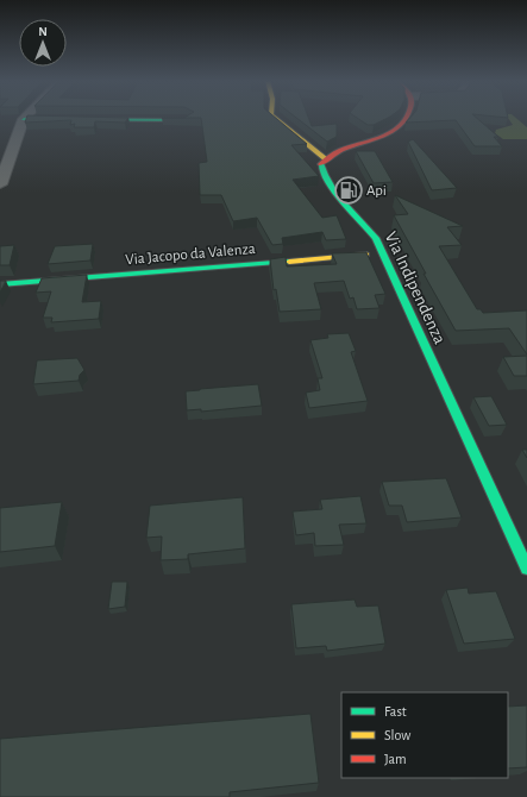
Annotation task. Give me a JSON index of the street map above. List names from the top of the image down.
{
  "streets": {
    "main road": ["Via Jacopo da Valenza", "Via Indipendenza"]
  },
  "crossings": [
    ["Via Jacopo da Valenza", "Via Indipendenza"]
  ],
  "places": {
    "fuel station": ["Api"]
  },
  "legend": ["Fast", "Slow", "Jam"],
  "north": "top"
}
